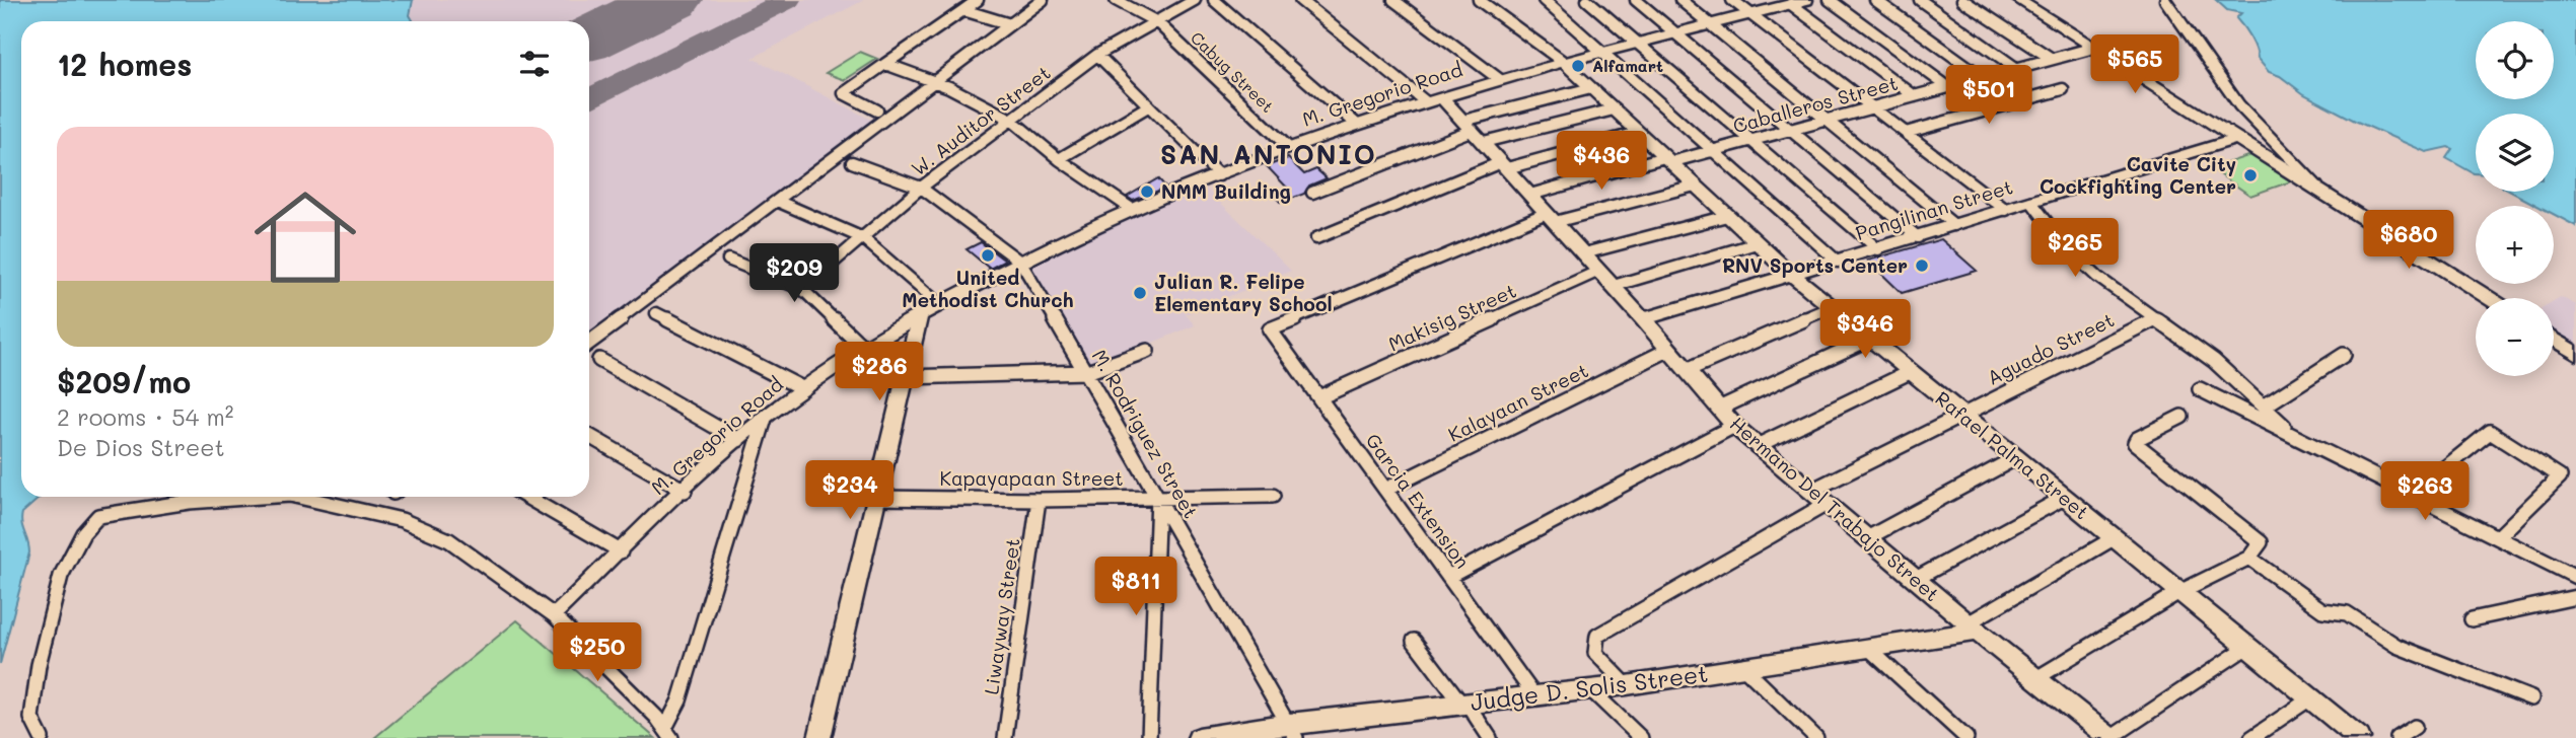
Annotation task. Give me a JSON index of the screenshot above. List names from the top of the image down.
{
  "streets": {
    "street": [
      "Cabug Street",
      "M. Gregorio Road",
      "Caballeros Street",
      "W. Auditor Street",
      "Pangilinan Street",
      "Makisig Street",
      "Aguado Street",
      "Kalayaan Street",
      "M. Rodriguez Street",
      "Rafael Palma Street",
      "Kapayapaan Street",
      "Garcia Extension",
      "Hermano Del Trabajo Street",
      "Liwayway Street",
      "Judge D. Solis Street"
    ]
  },
  "crossings": [
    ["Cabug Street", "M. Gregorio Road"],
    ["Cabug Street", "W. Auditor Street"],
    ["M. Gregorio Road", "M. Rodriguez Street"],
    ["M. Gregorio Road", "Rafael Palma Street"],
    ["M. Gregorio Road", "Hermano Del Trabajo Street"],
    ["Caballeros Street", "Rafael Palma Street"],
    ["Caballeros Street", "Hermano Del Trabajo Street"],
    ["Pangilinan Street", "Rafael Palma Street"],
    ["Pangilinan Street", "Hermano Del Trabajo Street"],
    ["Makisig Street", "Garcia Extension"],
    ["Makisig Street", "Hermano Del Trabajo Street"],
    ["Aguado Street", "Rafael Palma Street"],
    ["Aguado Street", "Hermano Del Trabajo Street"],
    ["Kalayaan Street", "Garcia Extension"],
    ["Kalayaan Street", "Hermano Del Trabajo Street"],
    ["M. Rodriguez Street", "Kapayapaan Street"],
    ["M. Rodriguez Street", "Judge D. Solis Street"],
    ["Kapayapaan Street", "Liwayway Street"],
    ["Garcia Extension", "Hermano Del Trabajo Street"],
    ["Garcia Extension", "Judge D. Solis Street"],
    ["Hermano Del Trabajo Street", "Judge D. Solis Street"]
  ],
  "districts": ["SAN ANTONIO"],
  "places": [
    "Alfamart",
    "Cavite City Cockfighting Center",
    "NMM Building",
    "United Methodist Church",
    "RNV Sports Center",
    "Julian R. Felipe Elementary School"
  ],
  "page": {
    "map_buttons": ["+", "−"],
    "heading": "12 homes",
    "price": [
      "$565",
      "$501",
      "$436",
      "$680",
      "$265",
      "$209",
      "$346",
      "$286",
      "$234",
      "$263",
      "$811",
      "$250"
    ],
    "list": [
      {
        "name": "$209/mo",
        "note": "2 rooms · 54 m² · De Dios Street"
      }
    ]
  }
}
